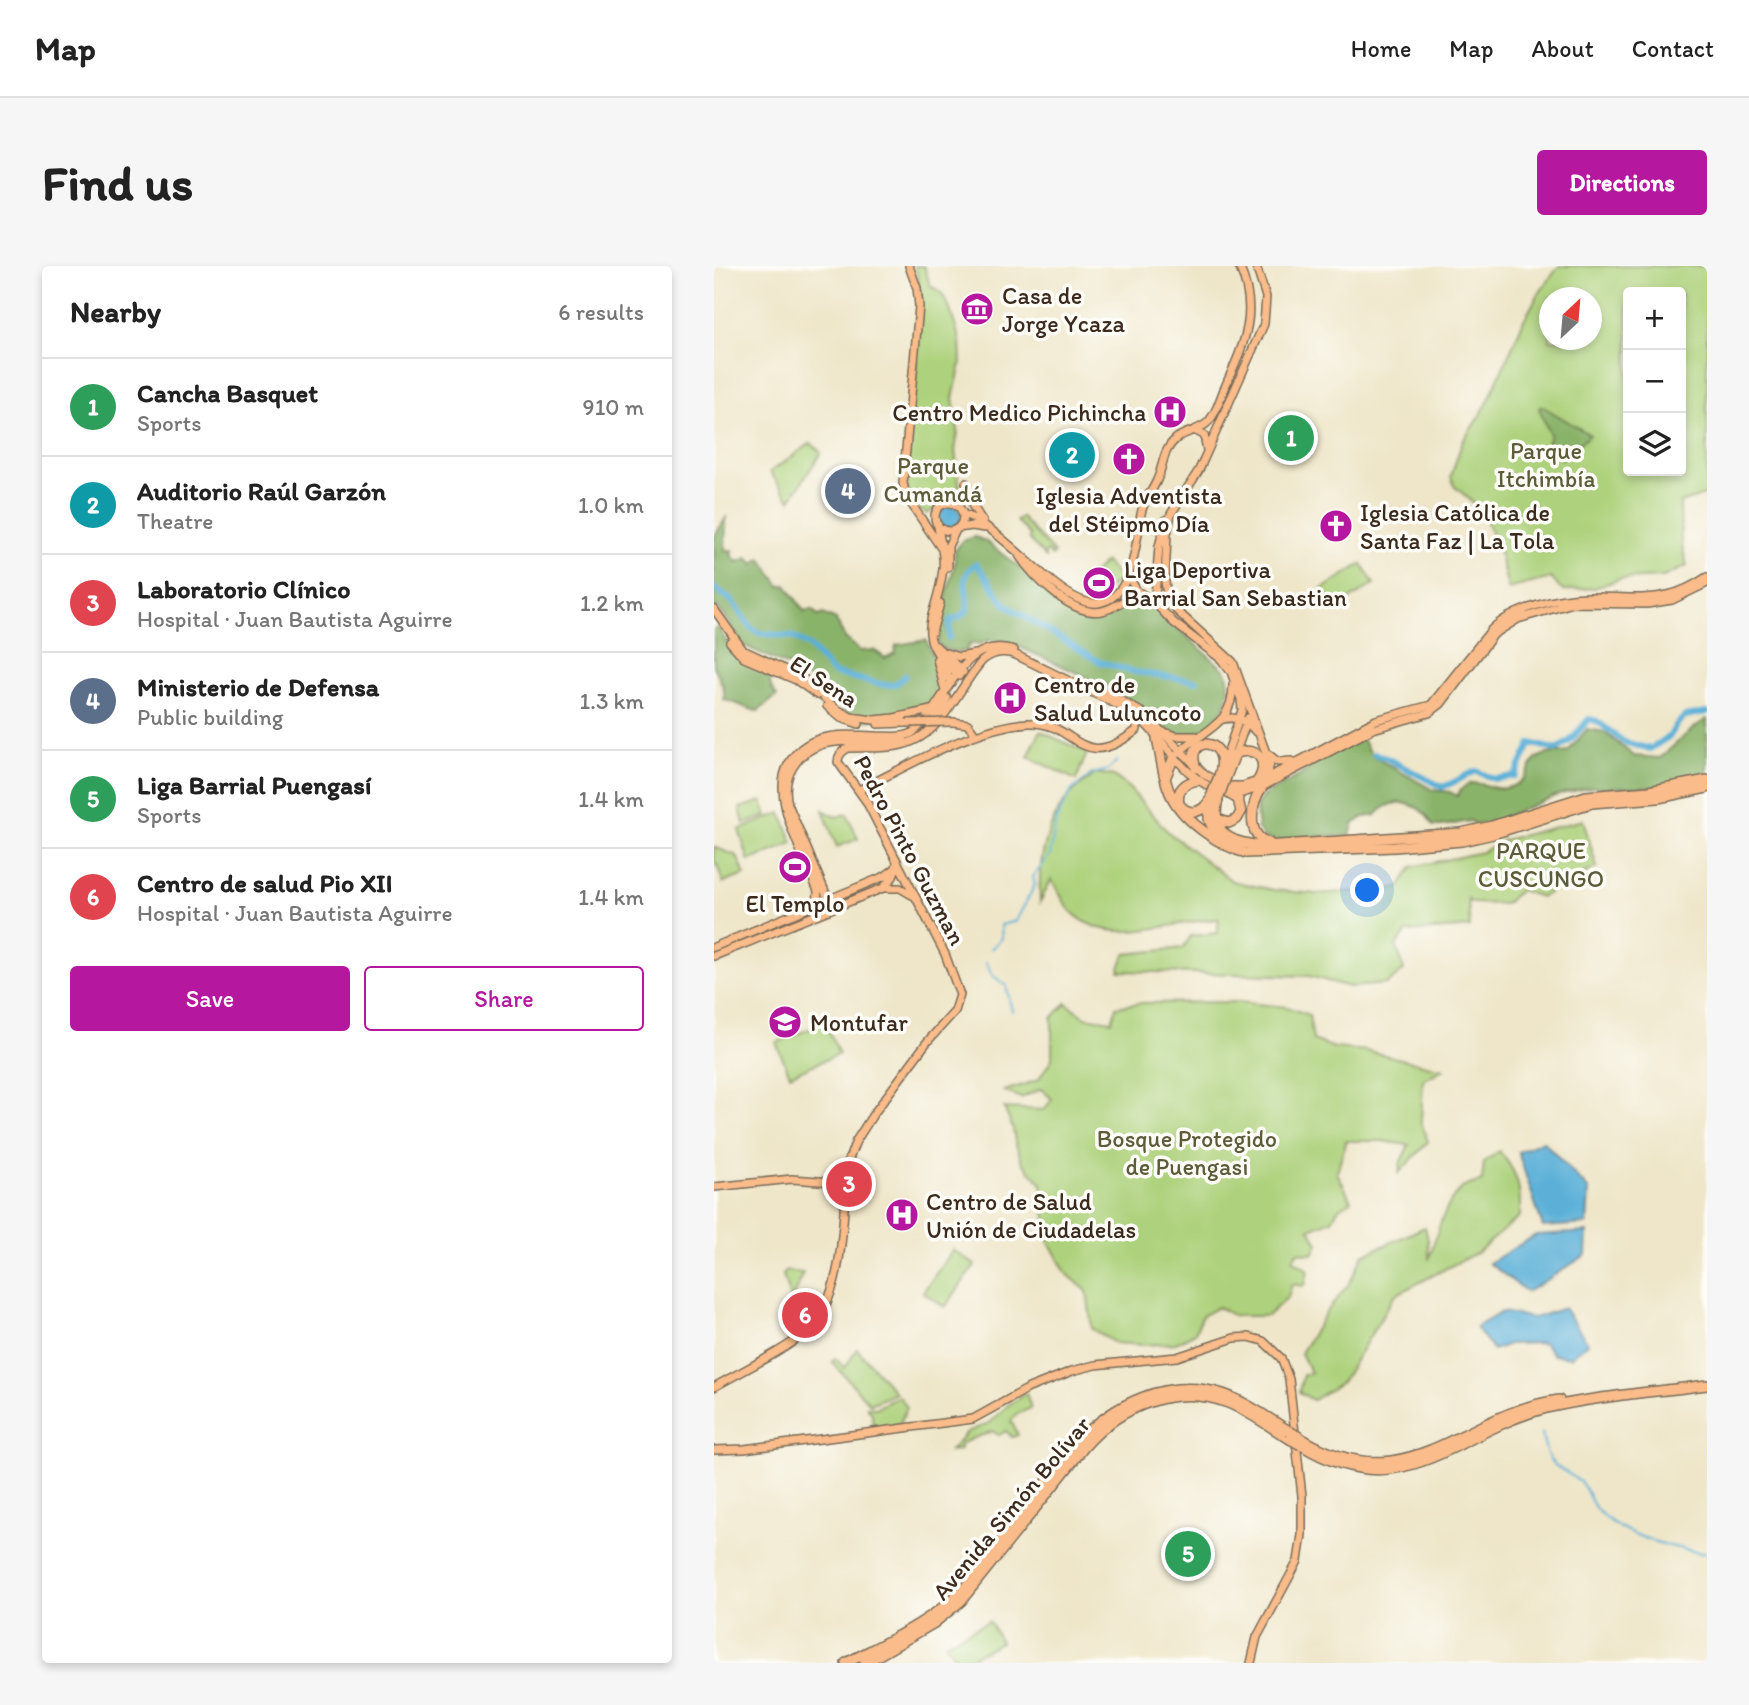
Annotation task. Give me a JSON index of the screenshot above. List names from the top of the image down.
{
  "streets": {
    "highway": ["Avenida Simón Bolívar"],
    "main road": ["El Sena", "Pedro Pinto Guzman"]
  },
  "parks": [
    "Parque Itchimbía",
    "Parque Cumandá",
    "PARQUE CUSCUNGO",
    "Bosque Protegido de Puengasi"
  ],
  "places": {
    "museum": ["Casa de Jorge Ycaza"],
    "hospital": ["Centro Medico Pichincha", "Centro de Salud Luluncoto", "Centro de Salud Unión de Ciudadelas"],
    "church": ["Iglesia Adventista del Stéipmo Día", "Iglesia Católica de Santa Faz | La Tola"],
    "sports": ["Liga Deportiva Barrial San Sebastian", "El Templo"],
    "school or university": ["Montufar"]
  },
  "north": "top right",
  "page": {
    "header": "Map",
    "nav": [
      "Home",
      "Map",
      "About",
      "Contact"
    ],
    "buttons": [
      "Directions",
      ["Save", "Share"]
    ],
    "title": "Find us",
    "heading": ["Nearby", "6 results"],
    "map_buttons": ["+", "−"],
    "list": [
      {
        "mark": "1",
        "name": "Cancha Basquet",
        "note": "Sports",
        "value": "910 m"
      },
      {
        "mark": "2",
        "name": "Auditorio Raúl Garzón",
        "note": "Theatre",
        "value": "1.0 km"
      },
      {
        "mark": "3",
        "name": "Laboratorio Clínico",
        "note": "Hospital · Juan Bautista Aguirre",
        "value": "1.2 km"
      },
      {
        "mark": "4",
        "name": "Ministerio de Defensa",
        "note": "Public building",
        "value": "1.3 km"
      },
      {
        "mark": "5",
        "name": "Liga Barrial Puengasí",
        "note": "Sports",
        "value": "1.4 km"
      },
      {
        "mark": "6",
        "name": "Centro de salud Pio XII",
        "note": "Hospital · Juan Bautista Aguirre",
        "value": "1.4 km"
      }
    ],
    "pins": [
      "1",
      "2",
      "4",
      "3",
      "6",
      "5"
    ]
  }
}
